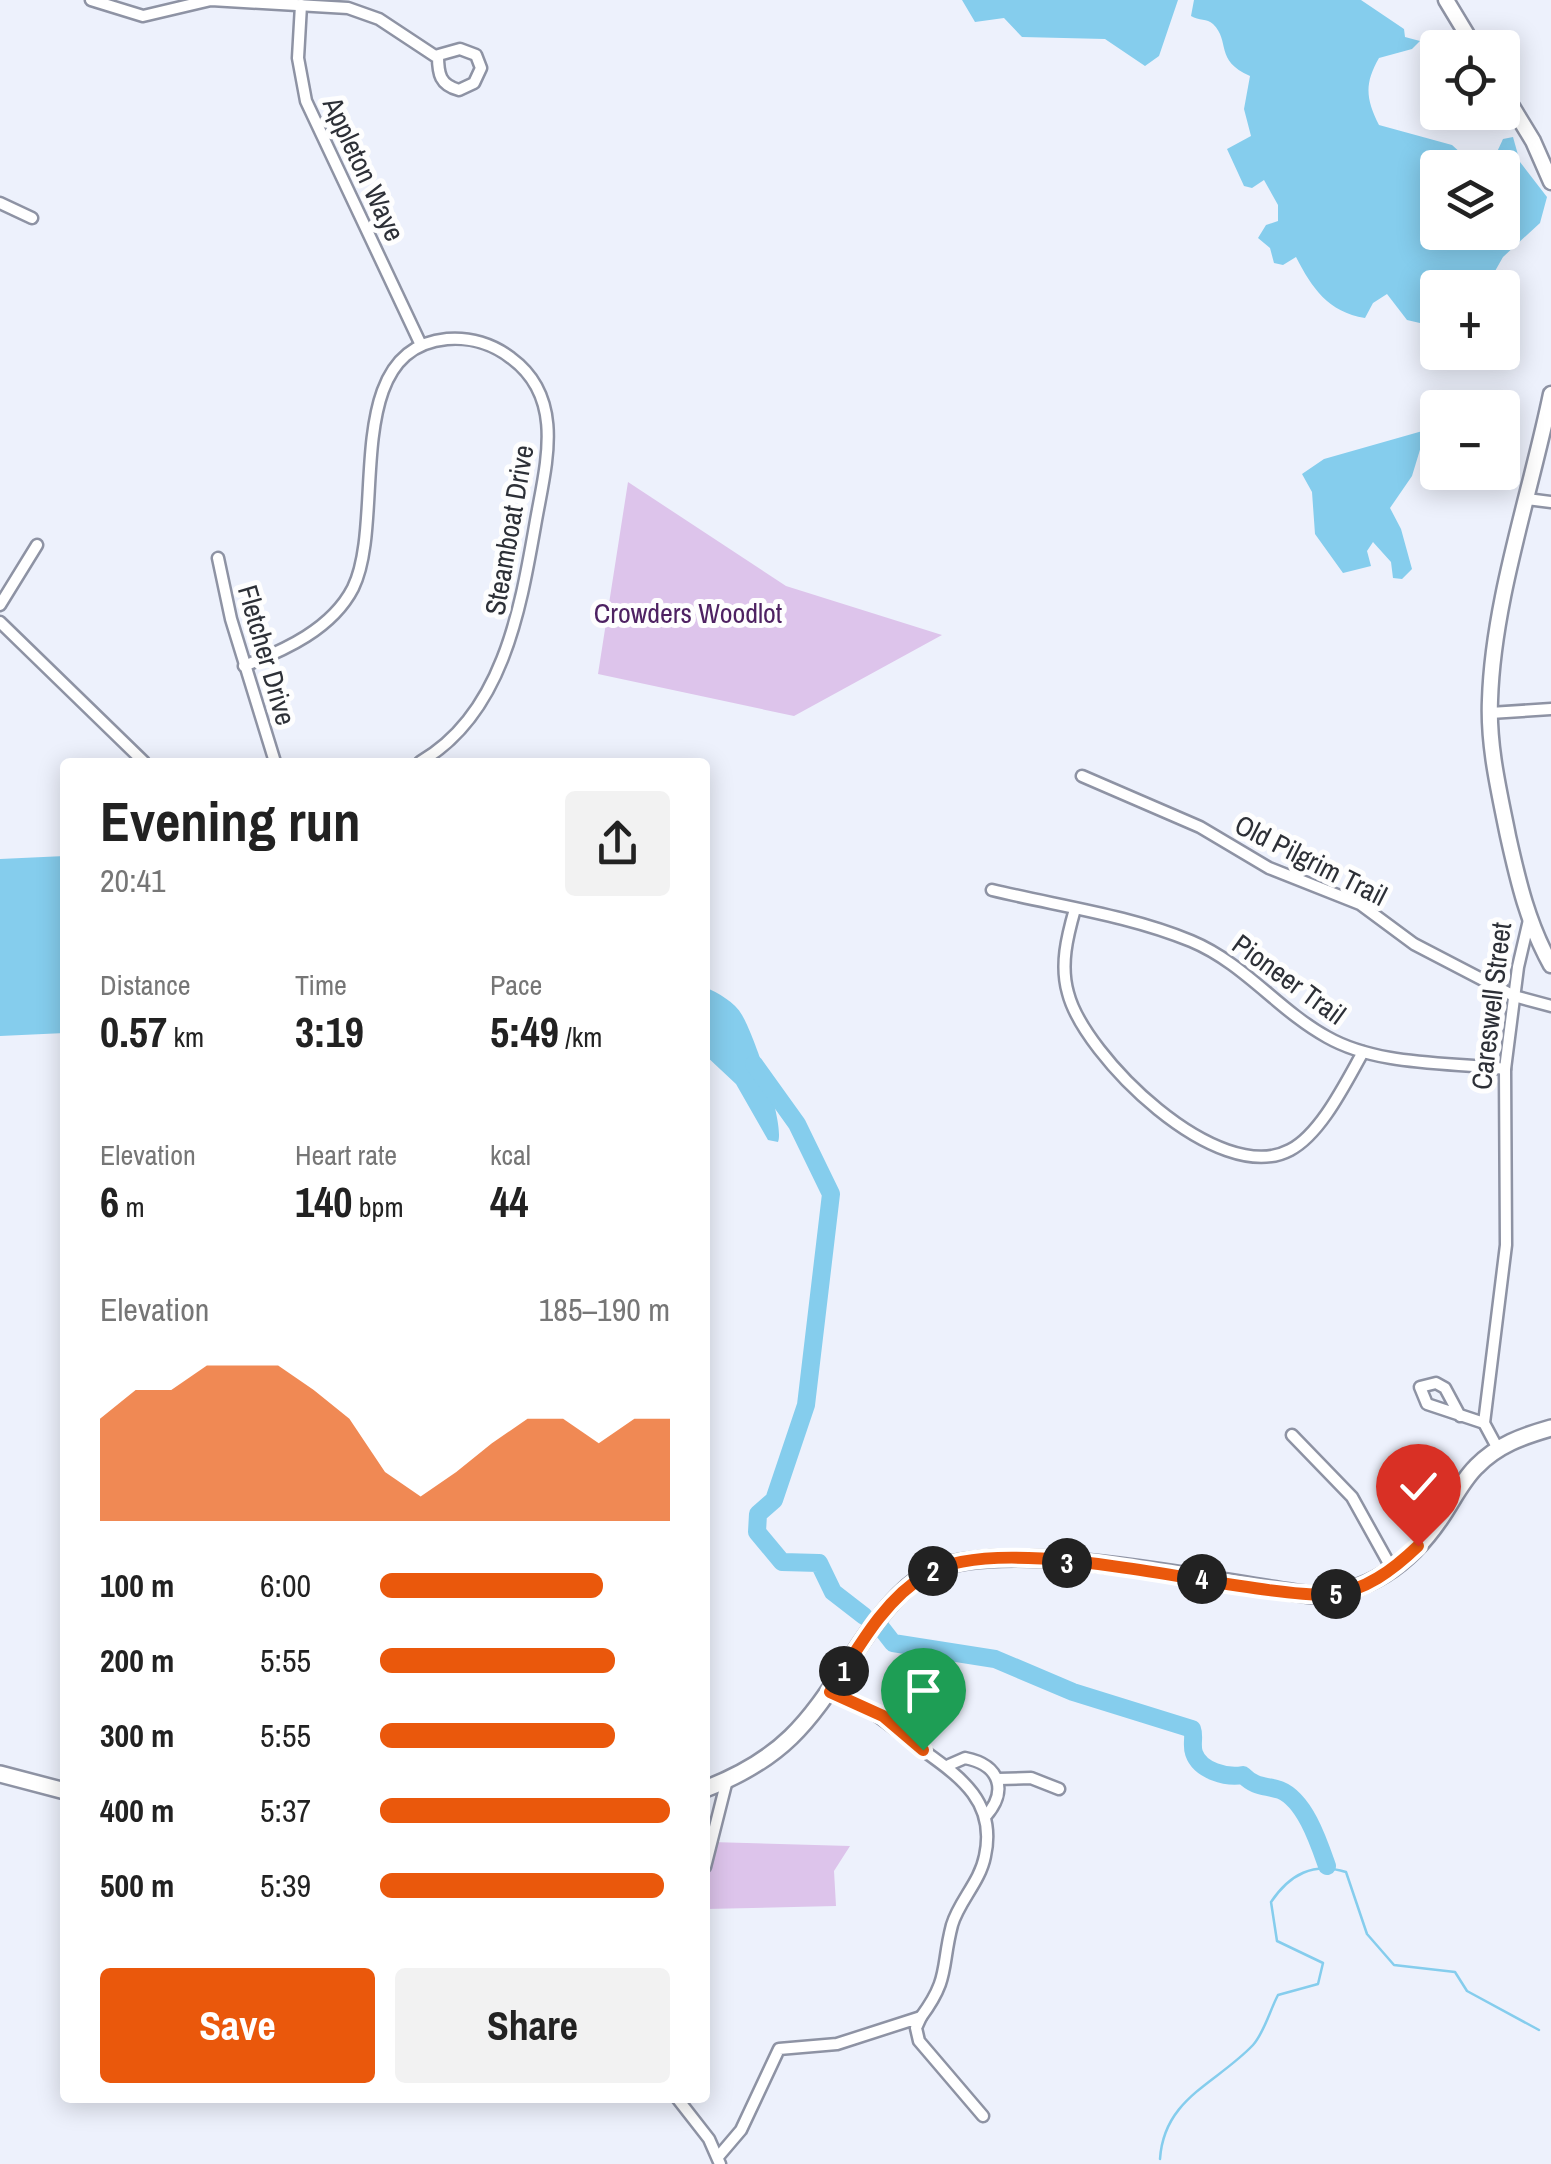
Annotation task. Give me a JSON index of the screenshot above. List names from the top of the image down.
{
  "streets": {
    "main road": ["Careswell Street"],
    "street": [
      "Appleton Waye",
      "Steamboat Drive",
      "Fletcher Drive",
      "Old Pilgrim Trail",
      "Pioneer Trail"
    ]
  },
  "crossings": [
    ["Appleton Waye", "Steamboat Drive"],
    ["Old Pilgrim Trail", "Careswell Street"],
    ["Pioneer Trail", "Careswell Street"]
  ],
  "parks": ["Crowders Woodlot"],
  "page": {
    "map_buttons": ["+", "−"],
    "heading": ["Evening run", "20:41"],
    "stats": [
      ["Distance", "0.57 km"],
      ["Time", "3:19"],
      ["Pace", "5:49 /km"],
      ["Elevation", "6 m"],
      ["Heart rate", "140 bpm"],
      ["kcal", "44"]
    ],
    "chart": ["Elevation", "185–190 m"],
    "pins": [
      "3",
      "2",
      "4",
      "5",
      "1"
    ],
    "list": [
      {
        "name": "100 m",
        "note": "6:00"
      },
      {
        "name": "200 m",
        "note": "5:55"
      },
      {
        "name": "300 m",
        "note": "5:55"
      },
      {
        "name": "400 m",
        "note": "5:37"
      },
      {
        "name": "500 m",
        "note": "5:39"
      }
    ],
    "buttons": ["Save", "Share"]
  }
}
